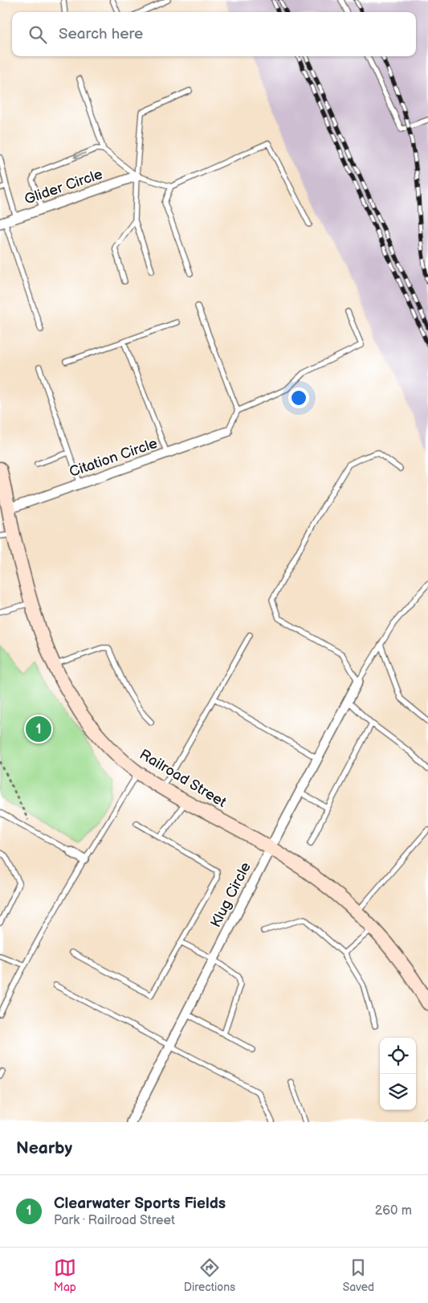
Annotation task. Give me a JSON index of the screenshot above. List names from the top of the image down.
{
  "streets": {
    "main road": ["Railroad Street"],
    "street": ["Glider Circle", "Citation Circle", "Klug Circle"]
  },
  "crossings": [
    ["Citation Circle", "Railroad Street"],
    ["Railroad Street", "Klug Circle"]
  ],
  "page": {
    "search": "Search here",
    "pins": "1",
    "heading": "Nearby",
    "list": [
      {
        "mark": "1",
        "name": "Clearwater Sports Fields",
        "note": "Park · Railroad Street",
        "value": "260 m"
      }
    ],
    "nav": ["Map", "Directions", "Saved"]
  }
}
